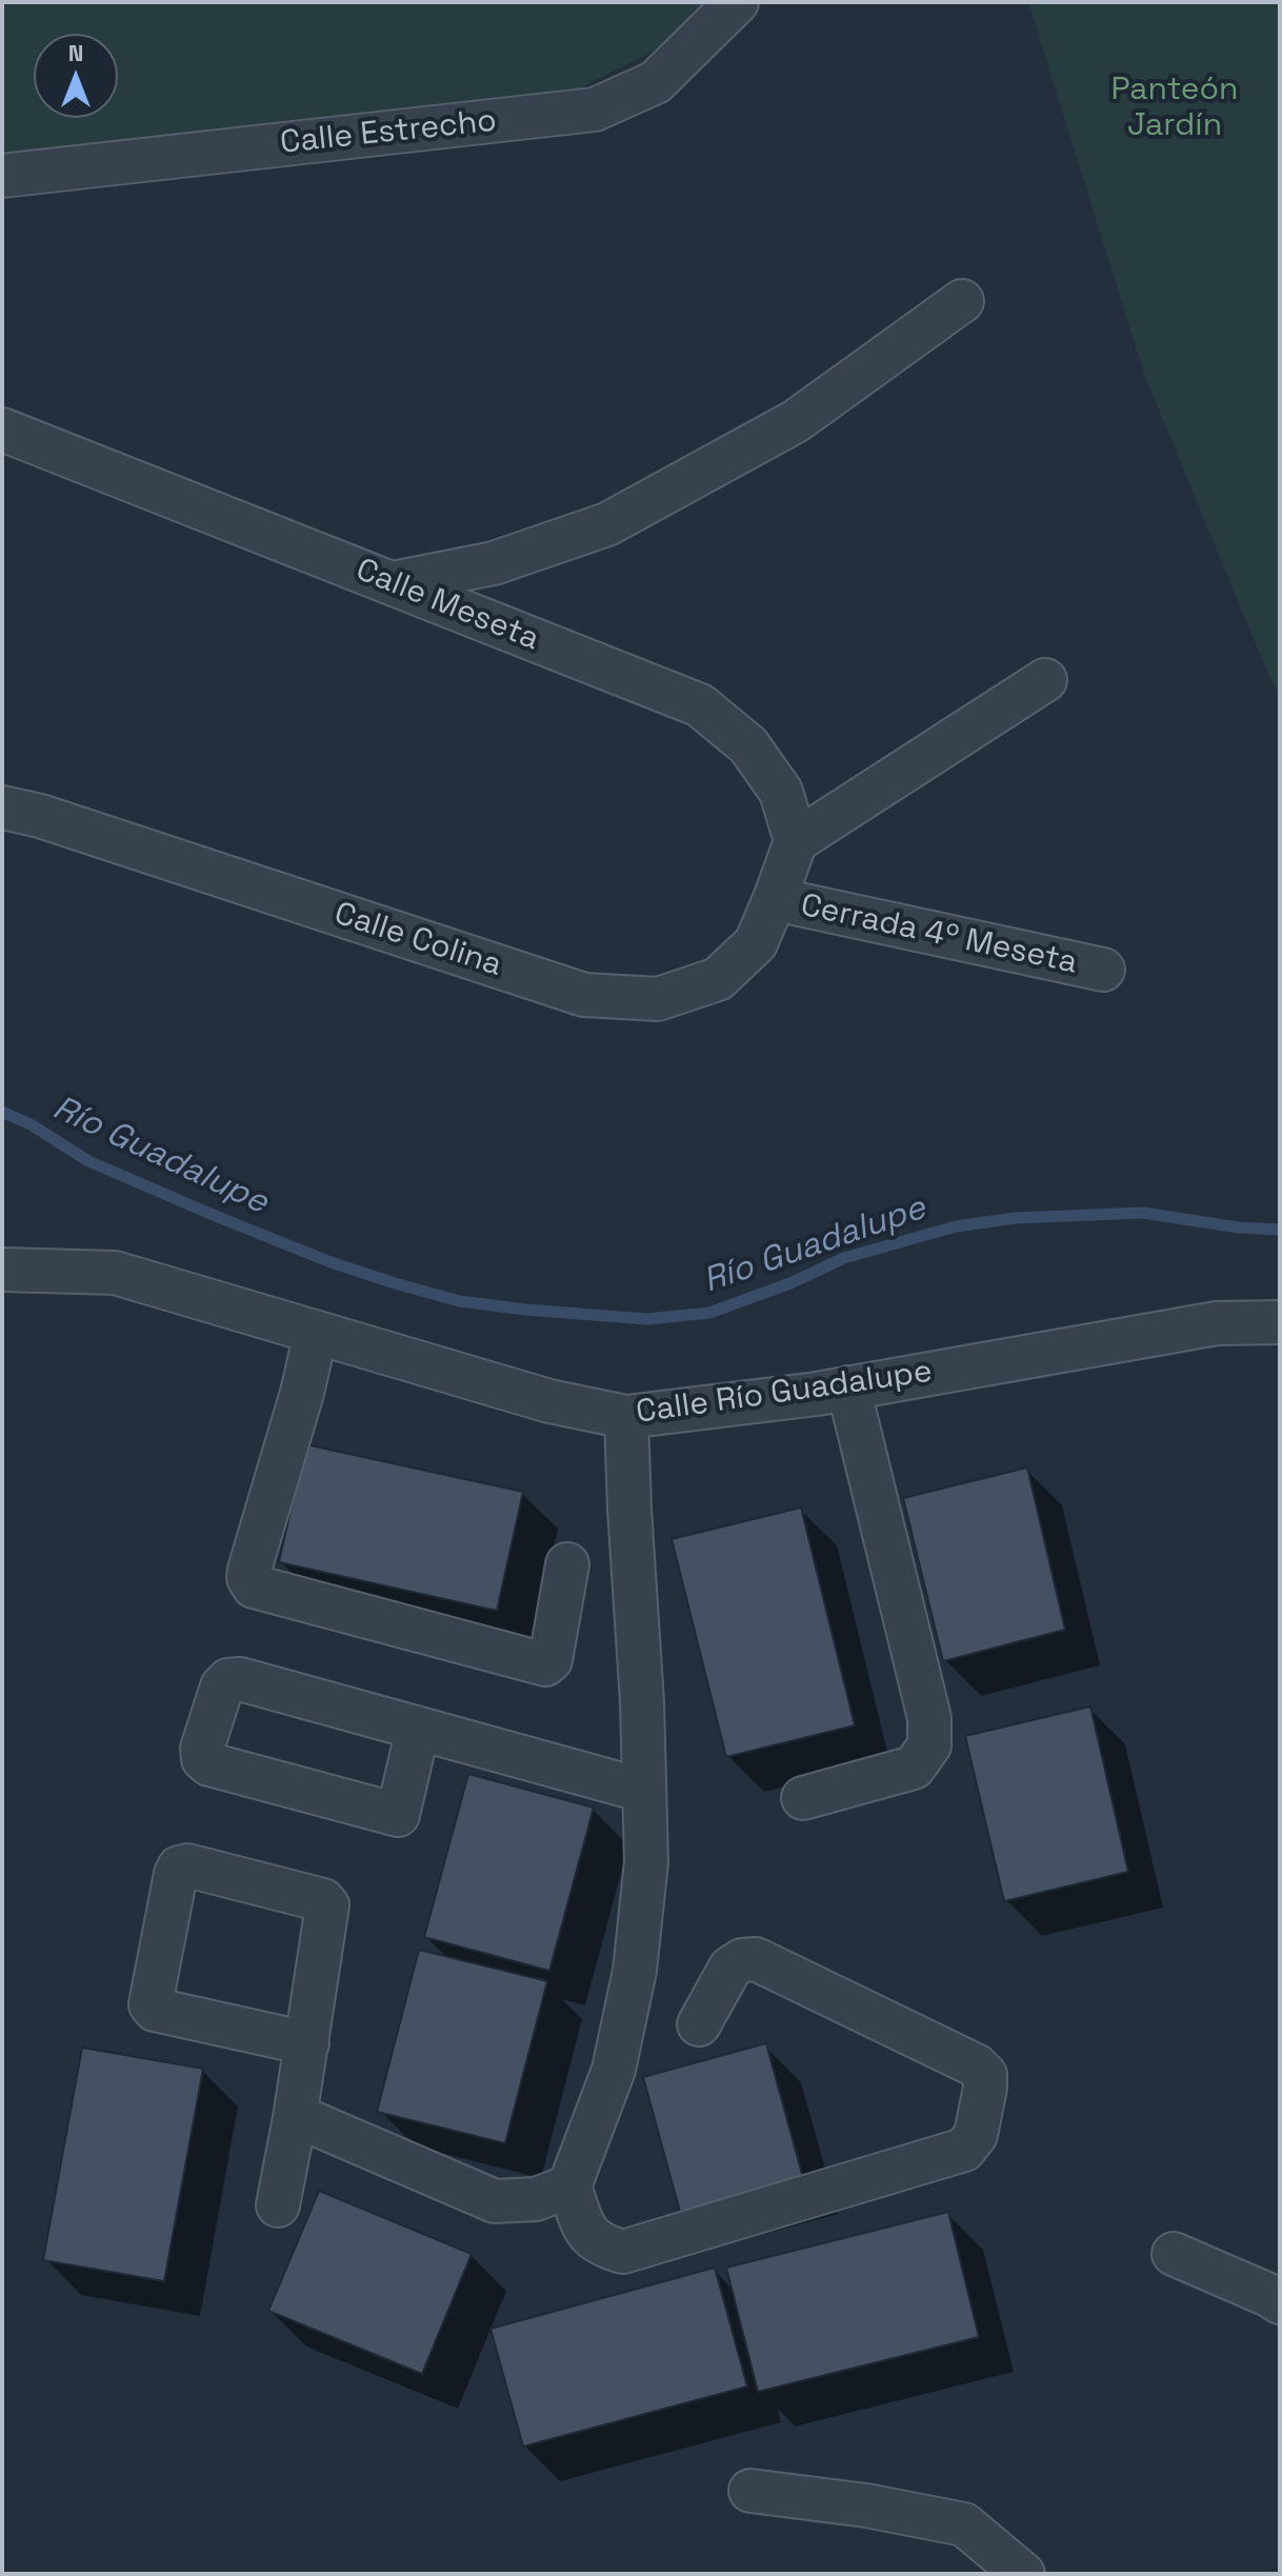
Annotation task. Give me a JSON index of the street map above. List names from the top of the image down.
{
  "streets": {
    "street": [
      "Calle Estrecho",
      "Calle Meseta",
      "Cerrada 4º Meseta",
      "Calle Colina",
      "Calle Río Guadalupe"
    ]
  },
  "crossings": [
    ["Calle Meseta", "Cerrada 4º Meseta"],
    ["Calle Meseta", "Calle Colina"],
    ["Cerrada 4º Meseta", "Calle Colina"]
  ],
  "water": ["Río Guadalupe"],
  "parks": ["Panteón Jardín"],
  "north": "top"
}
